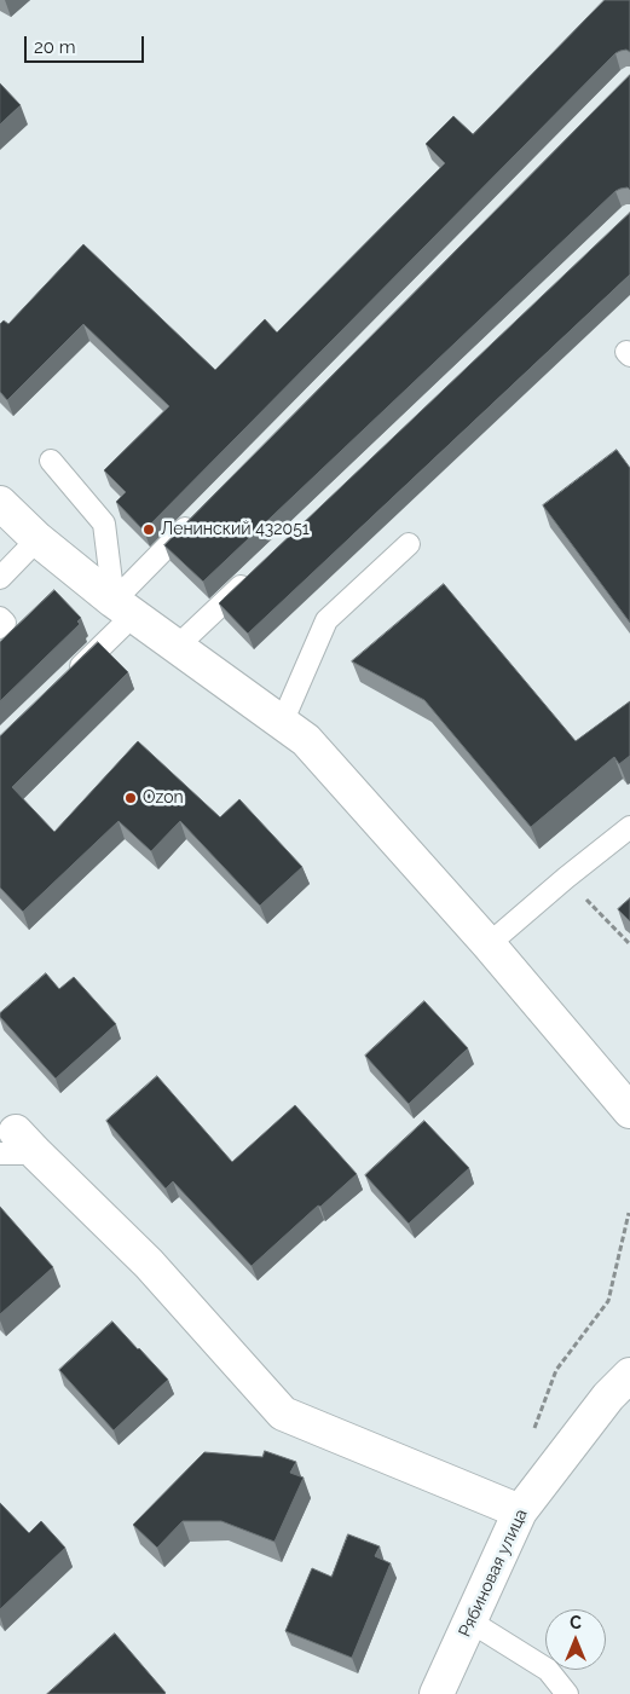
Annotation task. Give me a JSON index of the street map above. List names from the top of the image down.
{
  "streets": {
    "street": ["Рябиновая улица"]
  },
  "places": ["Ленинский 432051", "Ozon"],
  "scale_bar": "20 m",
  "north": "top"
}
